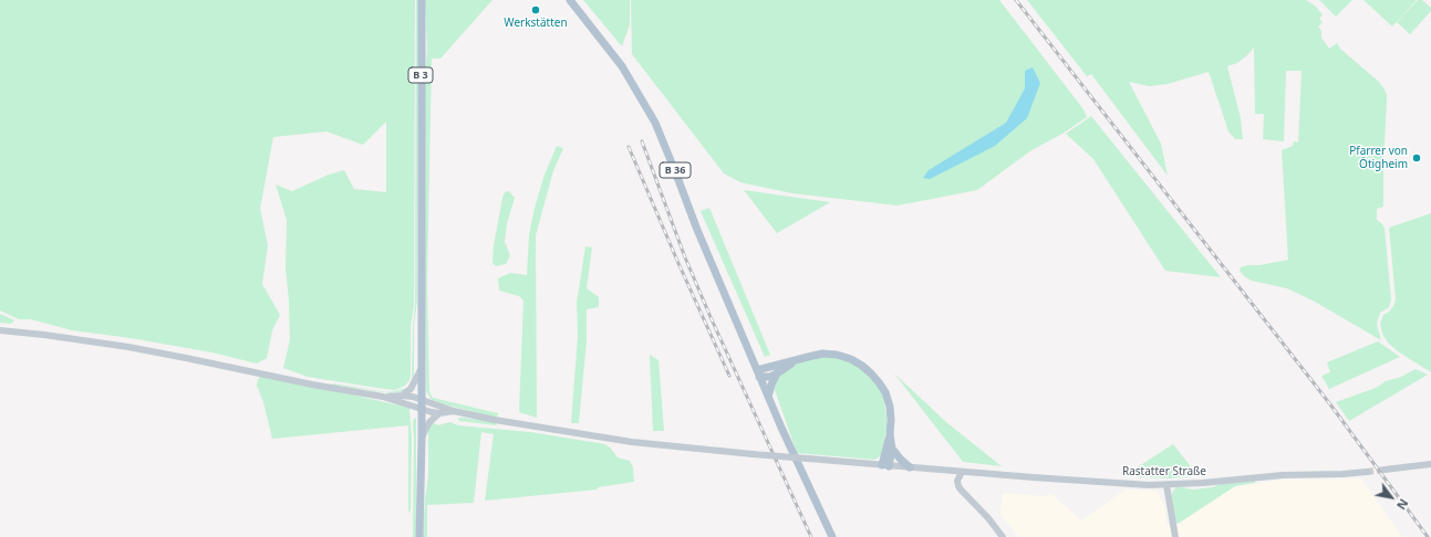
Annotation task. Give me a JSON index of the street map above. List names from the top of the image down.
{
  "streets": {
    "main road": ["B 3", "B 36"],
    "street": ["Rastatter Straße"]
  },
  "places": ["Werkstätten", "Pfarrer von Ötigheim"],
  "north": "bottom right"
}
